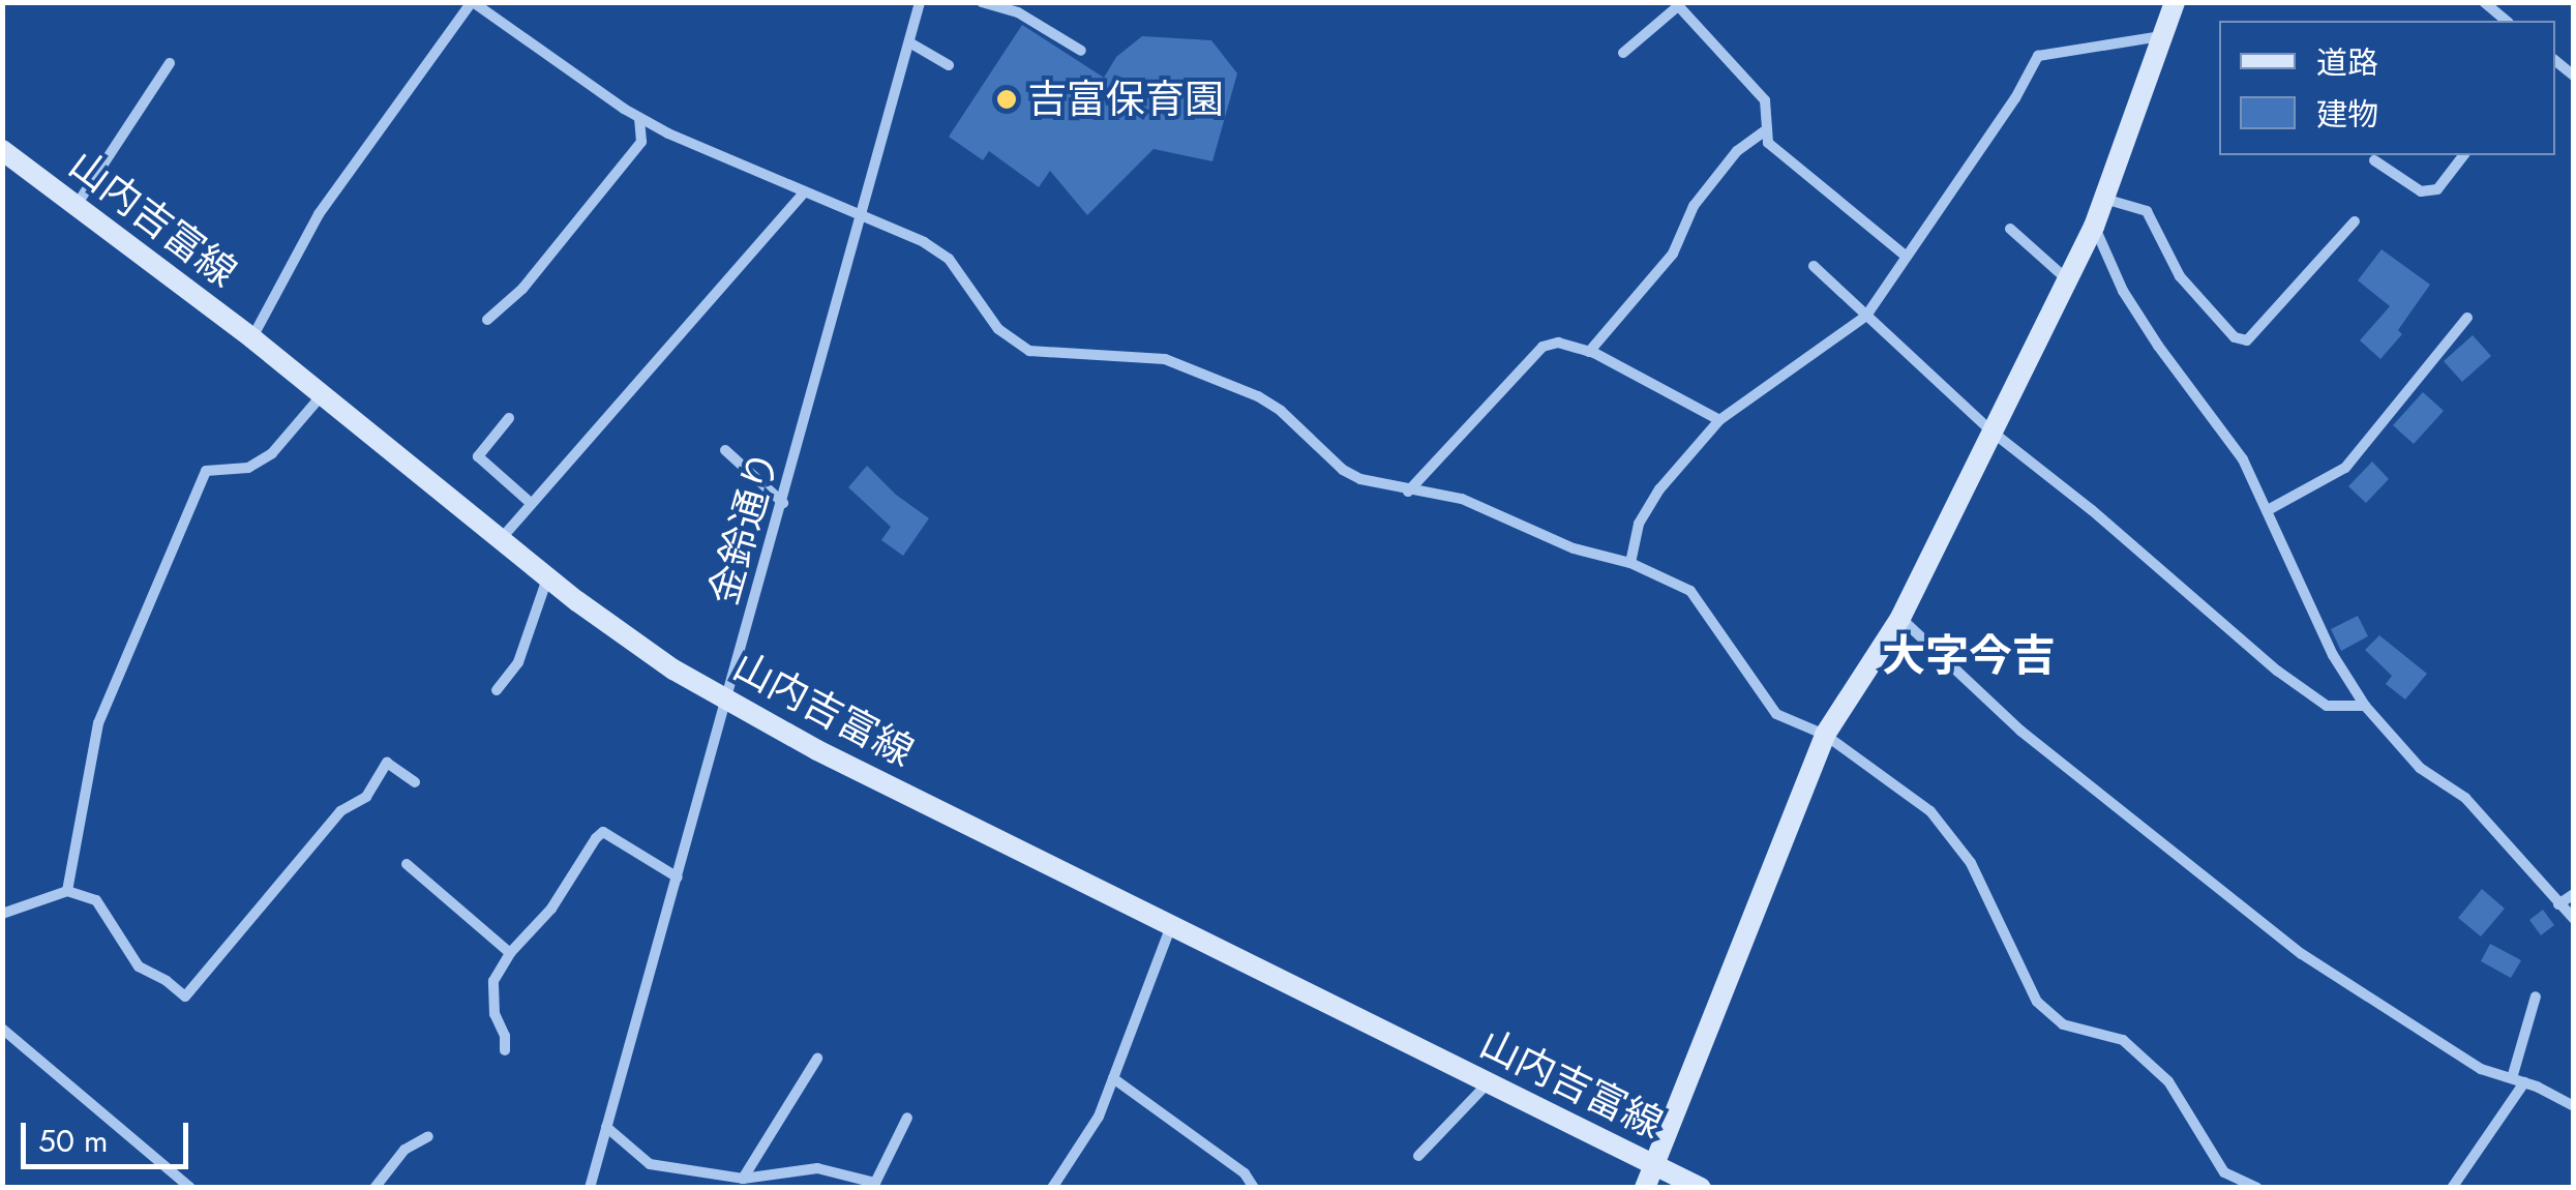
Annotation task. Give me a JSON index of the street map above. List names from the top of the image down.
{
  "streets": {
    "main road": ["山内吉富線"],
    "street": ["金鈴通り"]
  },
  "crossings": [
    ["山内吉富線", "金鈴通り"]
  ],
  "districts": ["大字今吉"],
  "places": ["吉富保育園"],
  "legend": ["道路", "建物"],
  "scale_bar": "50 m"
}
